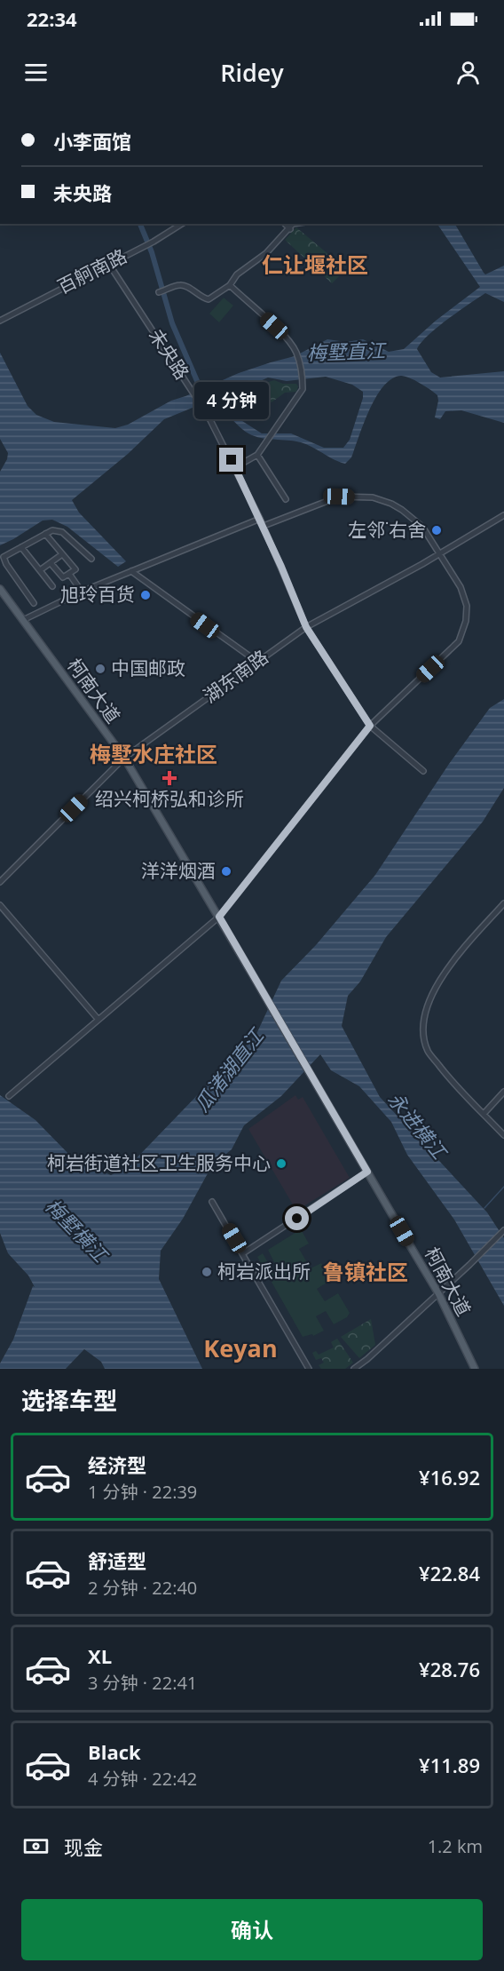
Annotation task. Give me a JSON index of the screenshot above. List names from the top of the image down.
{
  "streets": {
    "main road": ["柯南大道"],
    "street": ["百舸南路", "未央路", "湖东南路"]
  },
  "crossings": [
    ["百舸南路", "未央路"],
    ["未央路", "湖东南路"],
    ["湖东南路", "柯南大道"]
  ],
  "districts": [
    "仁让堰社区",
    "梅墅水庄社区",
    "鲁镇社区",
    "Keyan"
  ],
  "water": [
    "梅墅直江",
    "瓜渚湖直江",
    "永进横江",
    "梅墅横江"
  ],
  "places": {
    "other": [
      "左邻˙右舍",
      "旭玲百货",
      "中国邮政",
      "洋洋烟酒",
      "柯岩街道社区卫生服务中心",
      "柯岩派出所"
    ],
    "health": ["绍兴柯桥弘和诊所"]
  },
  "page": {
    "status": "22:34",
    "header": "Ridey",
    "banner": ["小李面馆", "未央路"],
    "bubble": "4 分钟",
    "heading": "选择车型",
    "list": [
      {
        "name": "经济型",
        "note": "1 分钟 · 22:39",
        "value": "¥16.92"
      },
      {
        "name": "舒适型",
        "note": "2 分钟 · 22:40",
        "value": "¥22.84"
      },
      {
        "name": "XL",
        "note": "3 分钟 · 22:41",
        "value": "¥28.76"
      },
      {
        "name": "Black",
        "note": "4 分钟 · 22:42",
        "value": "¥11.89"
      }
    ],
    "pay": ["现金", "1.2 km"],
    "buttons": "确认"
  }
}
